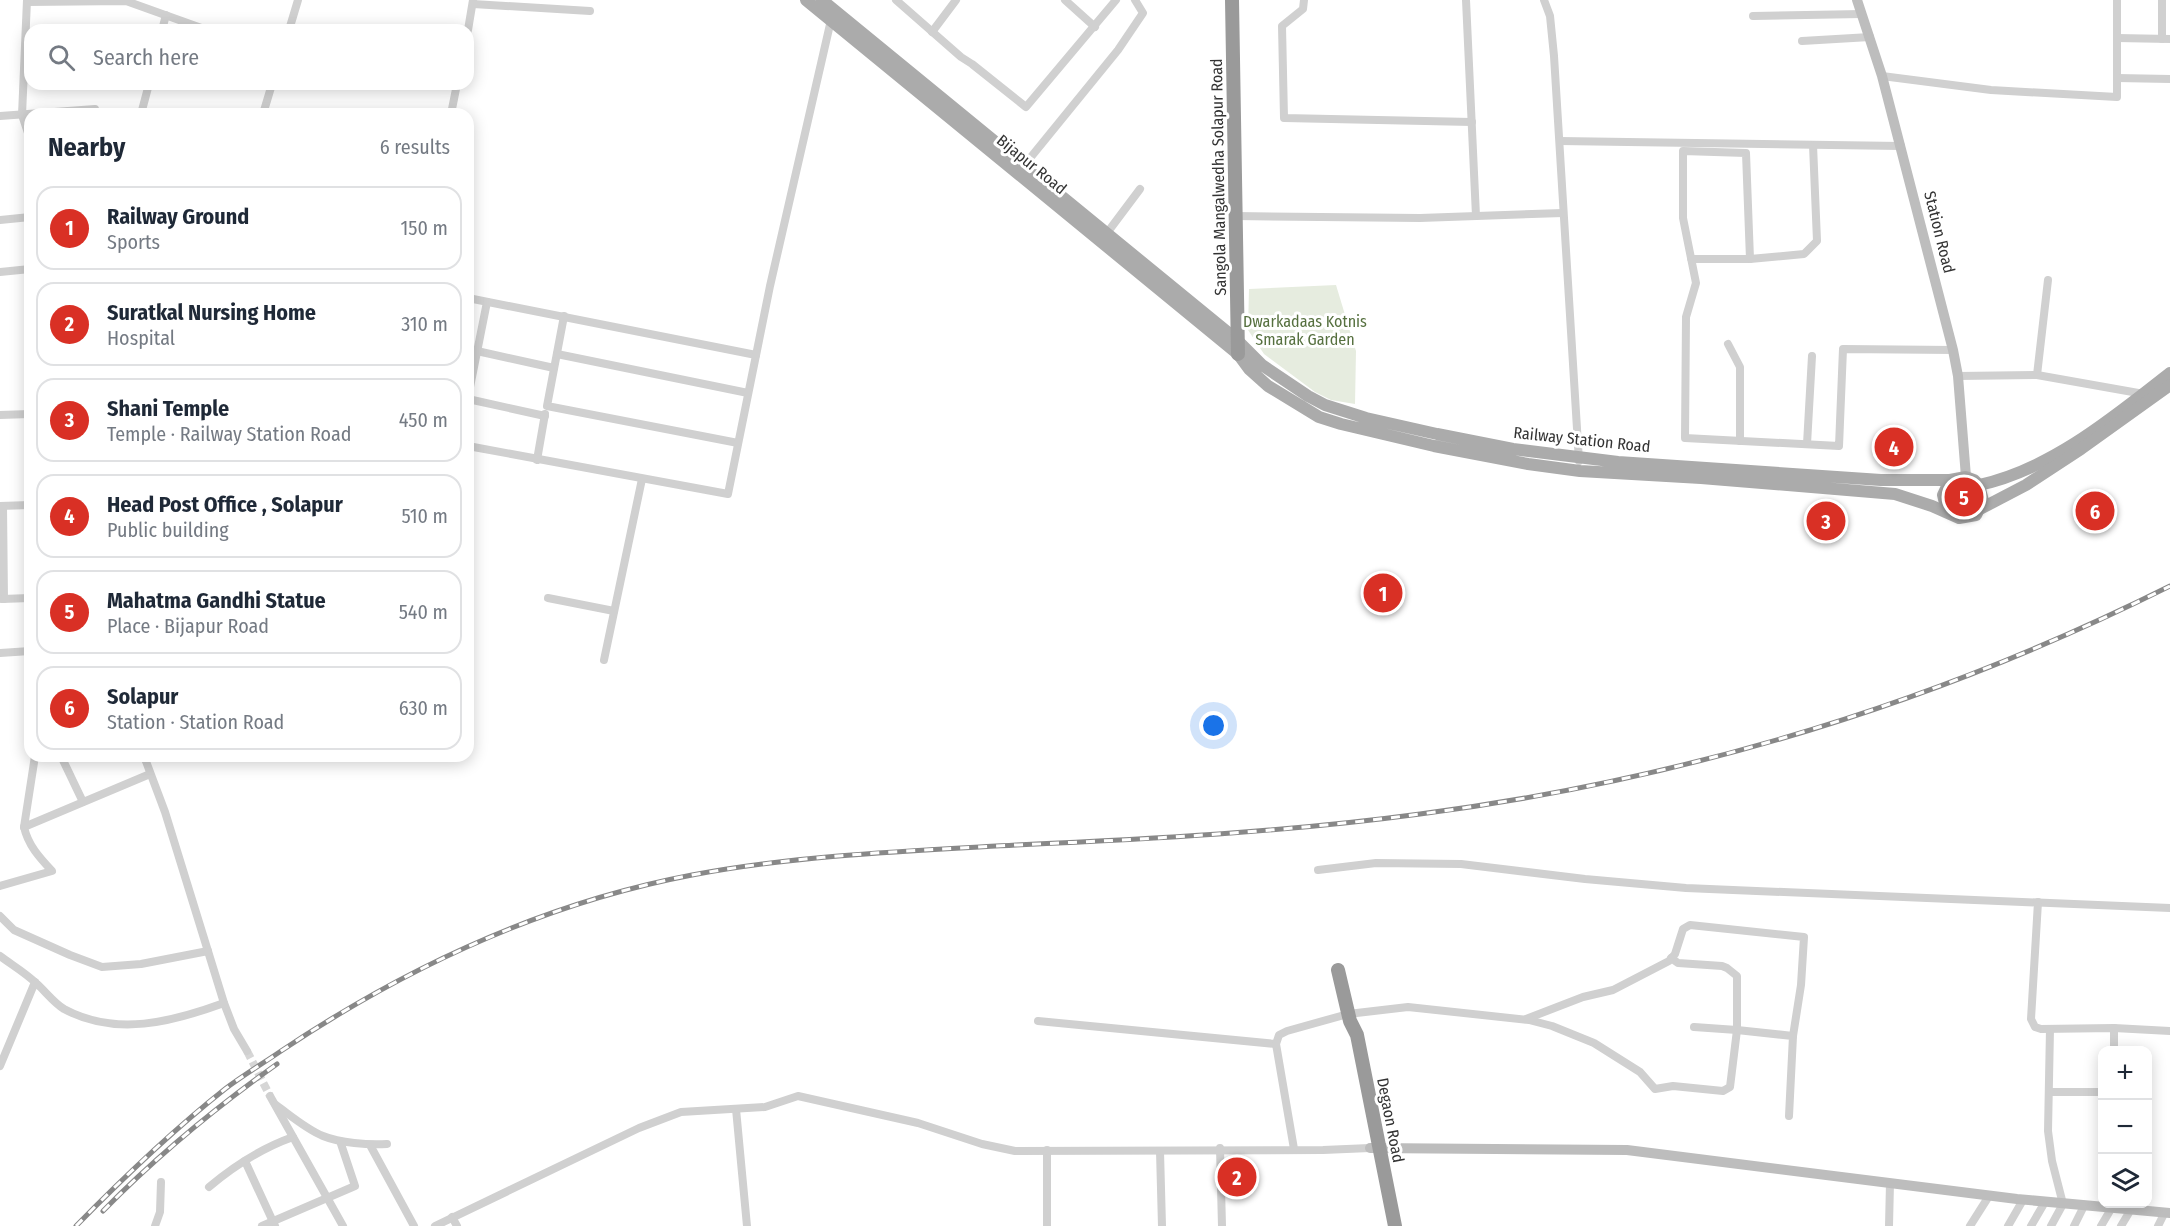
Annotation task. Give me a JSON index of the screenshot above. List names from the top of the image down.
{
  "streets": {
    "highway": ["Sangola Mangalwedha Solapur Road", "Degaon Road"],
    "main road": ["Bijapur Road", "Station Road", "Railway Station Road"]
  },
  "crossings": [
    ["Bijapur Road", "Sangola Mangalwedha Solapur Road"],
    ["Bijapur Road", "Railway Station Road"],
    ["Sangola Mangalwedha Solapur Road", "Railway Station Road"],
    ["Station Road", "Railway Station Road"]
  ],
  "parks": ["Dwarkadaas Kotnis Smarak Garden"],
  "page": {
    "search": "Search here",
    "heading": ["Nearby", "6 results"],
    "list": [
      {
        "mark": "1",
        "name": "Railway Ground",
        "note": "Sports",
        "value": "150 m"
      },
      {
        "mark": "2",
        "name": "Suratkal Nursing Home",
        "note": "Hospital",
        "value": "310 m"
      },
      {
        "mark": "3",
        "name": "Shani Temple",
        "note": "Temple · Railway Station Road",
        "value": "450 m"
      },
      {
        "mark": "4",
        "name": "Head Post Office , Solapur",
        "note": "Public building",
        "value": "510 m"
      },
      {
        "mark": "5",
        "name": "Mahatma Gandhi Statue",
        "note": "Place · Bijapur Road",
        "value": "540 m"
      },
      {
        "mark": "6",
        "name": "Solapur",
        "note": "Station · Station Road",
        "value": "630 m"
      }
    ],
    "pins": [
      "4",
      "5",
      "6",
      "3",
      "1",
      "2"
    ],
    "map_buttons": ["+", "−"]
  }
}
